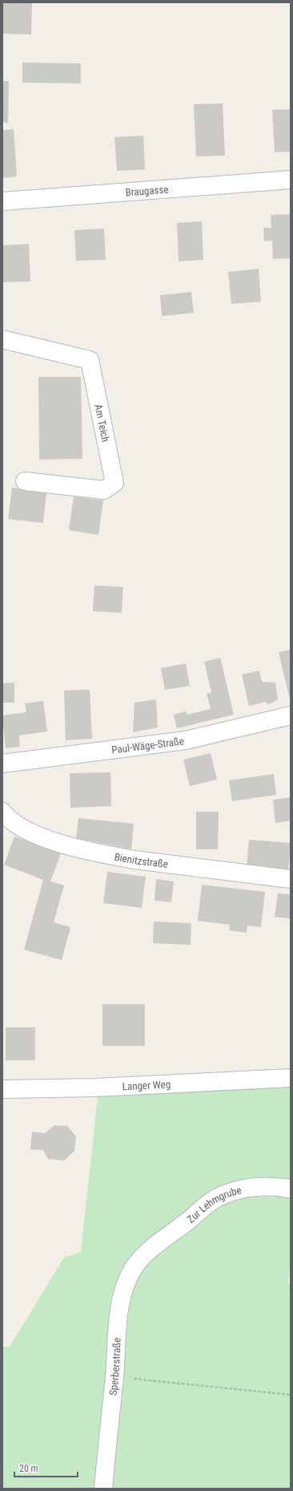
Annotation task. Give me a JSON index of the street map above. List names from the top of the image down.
{
  "streets": {
    "street": [
      "Braugasse",
      "Am Teich",
      "Paul-Wäge-Straße",
      "Bienitzstraße",
      "Langer Weg",
      "Zur Lehmgrube",
      "Sperberstraße"
    ]
  },
  "crossings": [
    ["Zur Lehmgrube", "Sperberstraße"]
  ],
  "scale_bar": "20 m"
}
